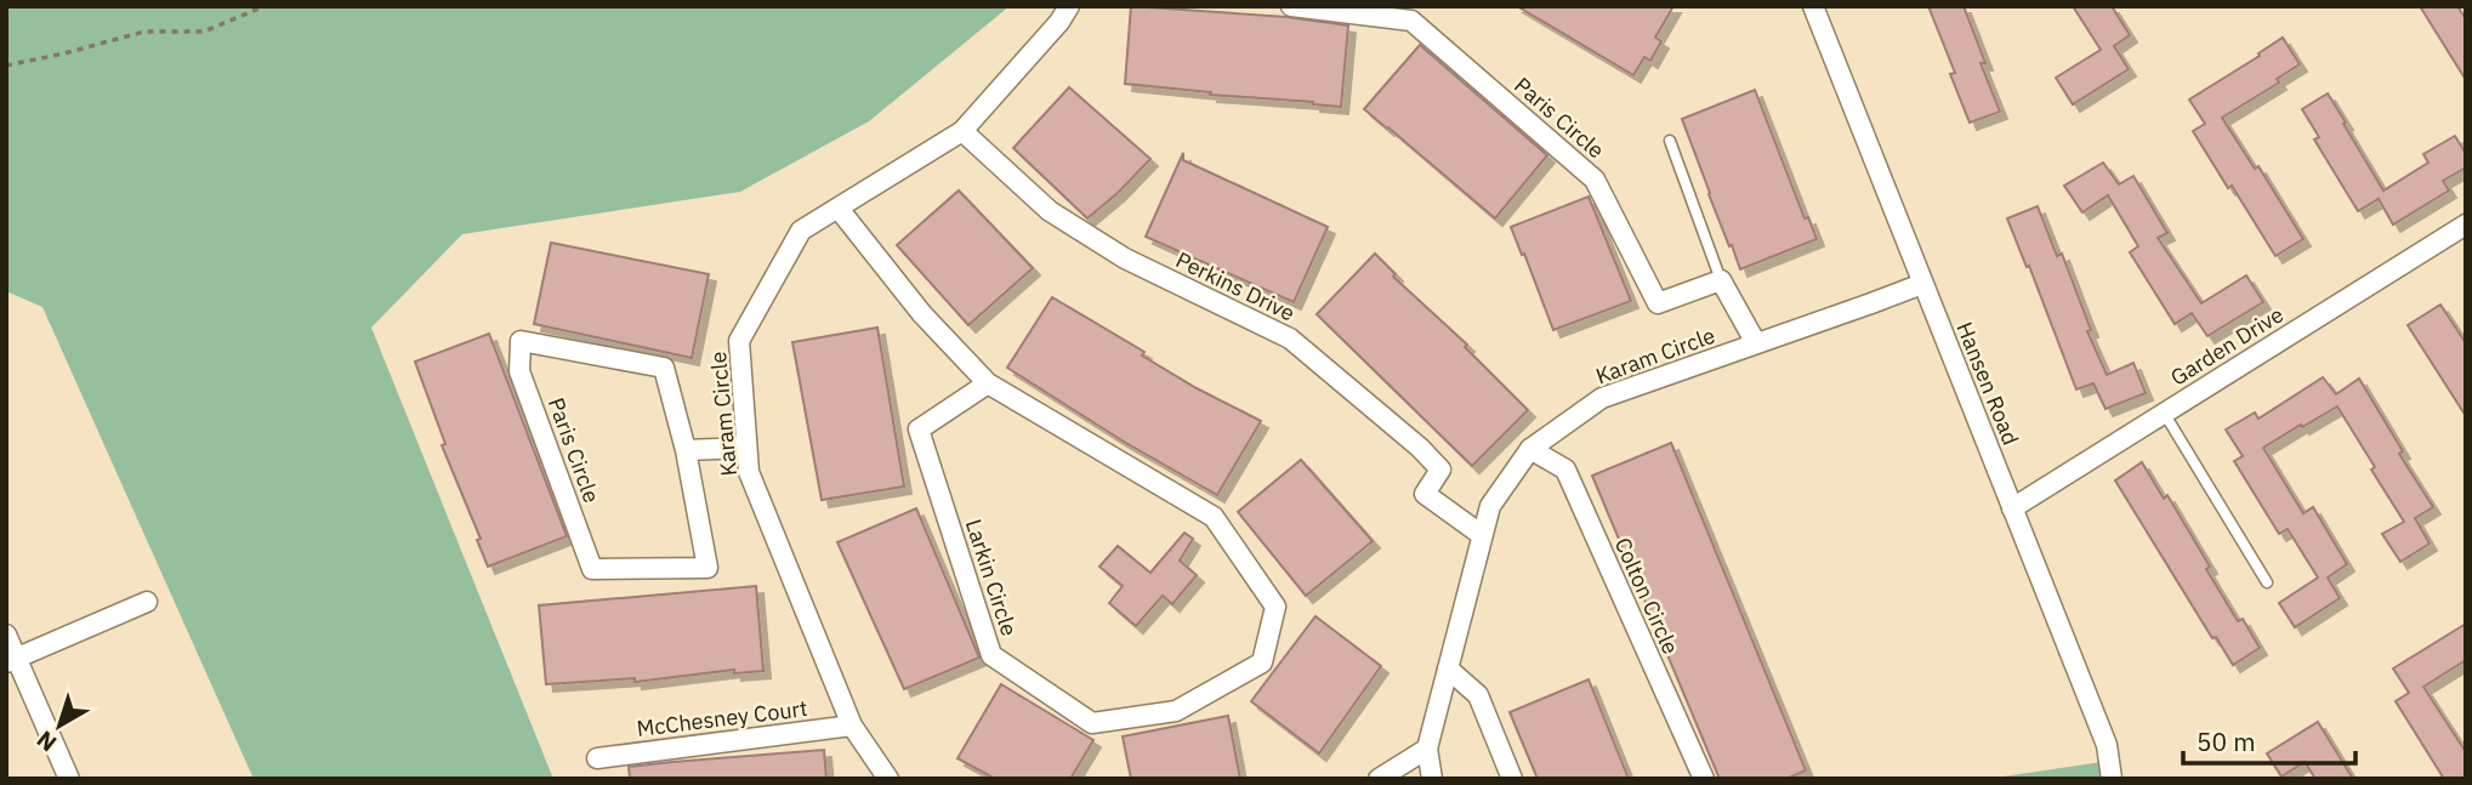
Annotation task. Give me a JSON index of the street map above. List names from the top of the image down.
{
  "streets": {
    "street": [
      "Paris Circle",
      "Perkins Drive",
      "Garden Drive",
      "Karam Circle",
      "Hansen Road",
      "Larkin Circle",
      "Colton Circle",
      "McChesney Court"
    ]
  },
  "crossings": [
    ["Perkins Drive", "Karam Circle"],
    ["Garden Drive", "Hansen Road"],
    ["Karam Circle", "Hansen Road"],
    ["Karam Circle", "Larkin Circle"],
    ["Karam Circle", "Colton Circle"],
    ["Karam Circle", "McChesney Court"]
  ],
  "scale_bar": "50 m",
  "north": "bottom left"
}
